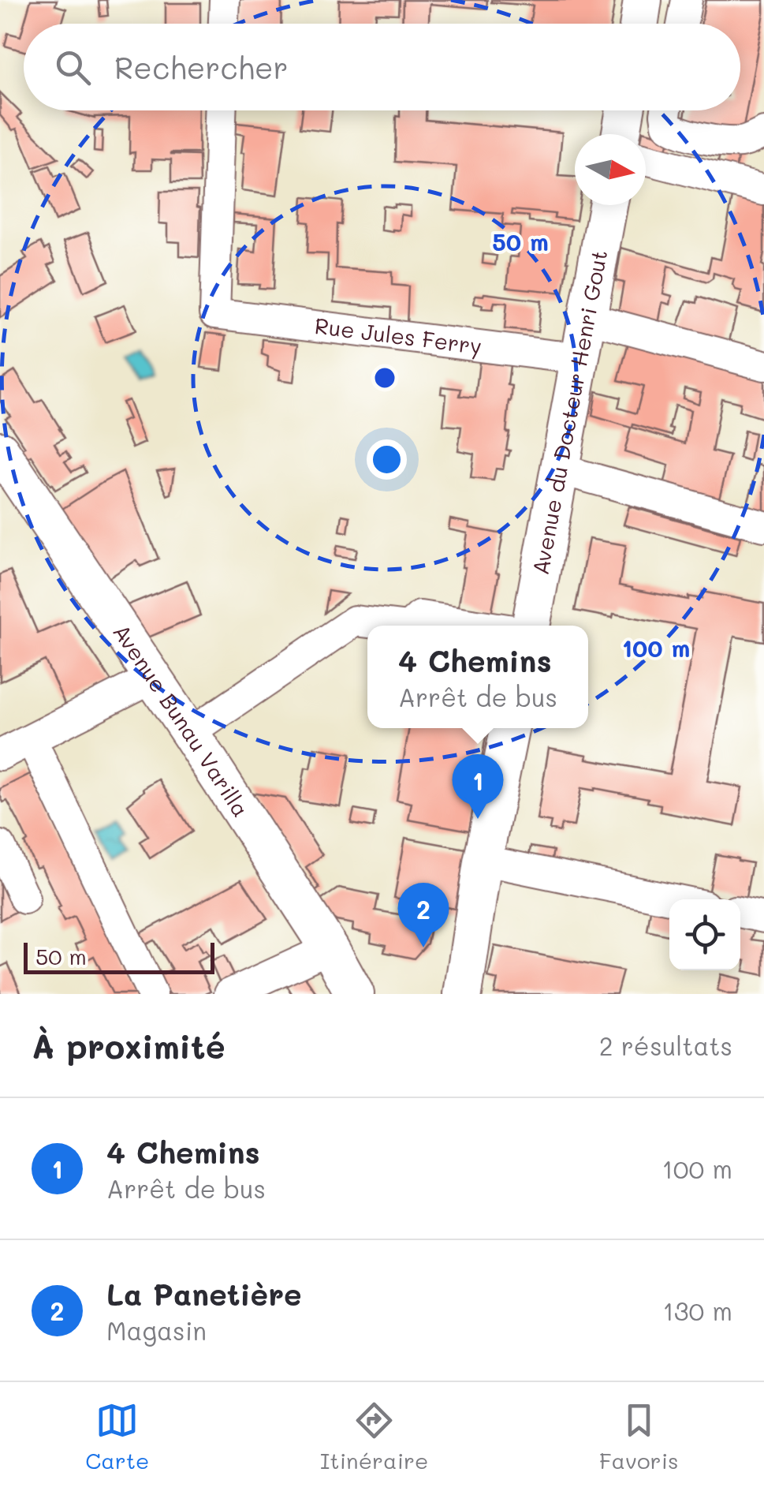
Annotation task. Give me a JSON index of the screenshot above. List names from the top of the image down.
{
  "streets": {
    "main road": ["Avenue du Docteur Henri Gout", "Avenue Bunau Varilla"],
    "street": ["Rue Jules Ferry"]
  },
  "crossings": [
    ["Rue Jules Ferry", "Avenue du Docteur Henri Gout"]
  ],
  "scale_bar": "50 m",
  "north": "right",
  "page": {
    "search": "Rechercher",
    "popup": ["4 Chemins", "Arrêt de bus"],
    "pins": ["1", "2"],
    "scale": "50 m",
    "heading": ["À proximité", "2 résultats"],
    "list": [
      {
        "mark": "1",
        "name": "4 Chemins",
        "note": "Arrêt de bus",
        "value": "100 m"
      },
      {
        "mark": "2",
        "name": "La Panetière",
        "note": "Magasin",
        "value": "130 m"
      }
    ],
    "nav": ["Carte", "Itinéraire", "Favoris"]
  },
  "rings": ["50 m", "100 m"]
}
